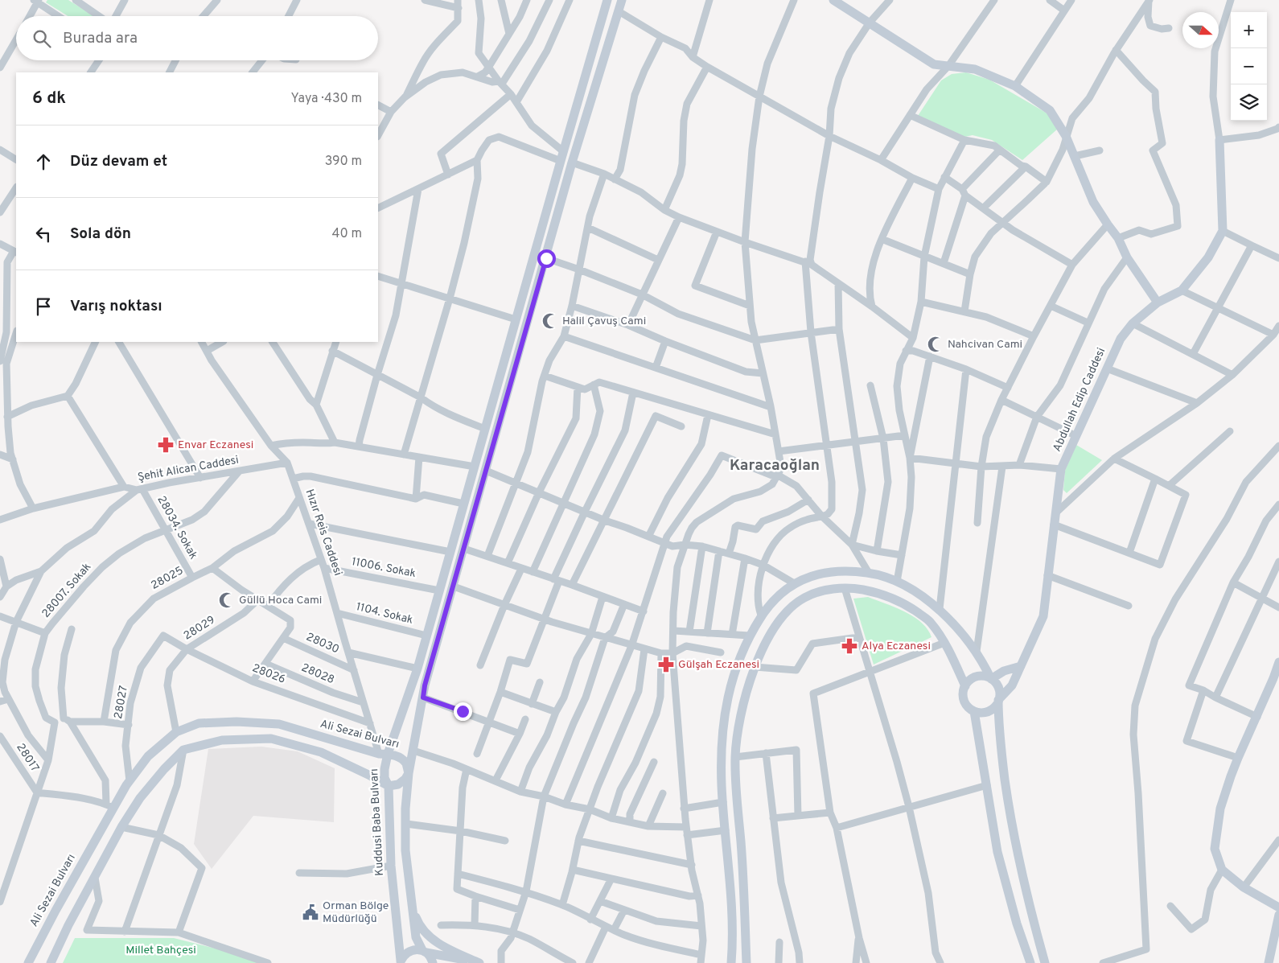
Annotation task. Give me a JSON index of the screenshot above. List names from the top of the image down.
{
  "streets": {
    "main road": ["Abdullah Edip Caddesi", "Ali Sezai Bulvarı", "Kuddusi Baba Bulvarı"],
    "street": [
      "Şehit Alican Caddesi",
      "28034. Sokak",
      "Hızır Reis Caddesi",
      "11006. Sokak",
      "28025",
      "28007. Sokak",
      "1104. Sokak",
      "28029",
      "28030",
      "28026",
      "28028",
      "28027",
      "28017"
    ]
  },
  "crossings": [
    ["Şehit Alican Caddesi", "28034. Sokak"],
    ["Şehit Alican Caddesi", "Hızır Reis Caddesi"],
    ["Şehit Alican Caddesi", "28007. Sokak"],
    ["28034. Sokak", "28025"],
    ["28034. Sokak", "28007. Sokak"],
    ["Hızır Reis Caddesi", "11006. Sokak"],
    ["Hızır Reis Caddesi", "28025"],
    ["Hızır Reis Caddesi", "1104. Sokak"],
    ["Hızır Reis Caddesi", "28030"],
    ["Hızır Reis Caddesi", "28026"],
    ["Hızır Reis Caddesi", "28028"],
    ["Hızır Reis Caddesi", "Ali Sezai Bulvarı"],
    ["Hızır Reis Caddesi", "Kuddusi Baba Bulvarı"],
    ["11006. Sokak", "Kuddusi Baba Bulvarı"],
    ["1104. Sokak", "Kuddusi Baba Bulvarı"],
    ["28029", "28026"],
    ["28029", "Ali Sezai Bulvarı"],
    ["28026", "28027"],
    ["28027", "Ali Sezai Bulvarı"],
    ["Ali Sezai Bulvarı", "Kuddusi Baba Bulvarı"]
  ],
  "districts": ["Karacaoğlan"],
  "parks": ["Millet Bahçesi"],
  "places": {
    "mosque": ["Halil Çavuş Cami", "Nahcivan Cami", "Güllü Hoca Cami"],
    "pharmacy": ["Envar Eczanesi", "Alya Eczanesi", "Gülşah Eczanesi"],
    "public building": ["Orman Bölge Müdürlüğü"]
  },
  "north": "right",
  "page": {
    "map_buttons": ["+", "−"],
    "search": "Burada ara",
    "heading": ["6 dk", "Yaya · 430 m"],
    "list": [
      ["Düz devam et", "390 m"],
      ["Sola dön", "40 m"],
      "Varış noktası"
    ]
  }
}
